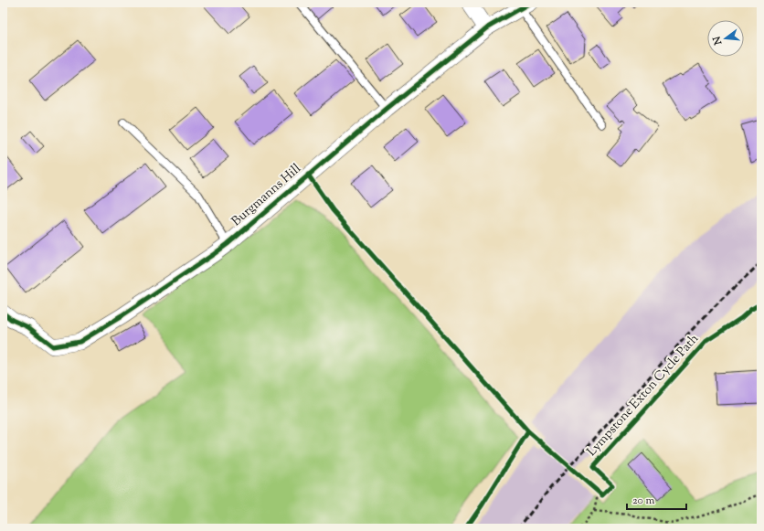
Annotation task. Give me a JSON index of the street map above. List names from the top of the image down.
{
  "streets": {
    "street": ["Burgmanns Hill"],
    "cycle path": ["Lympstone Exton Cycle Path"]
  },
  "scale_bar": "20 m",
  "north": "left"
}
